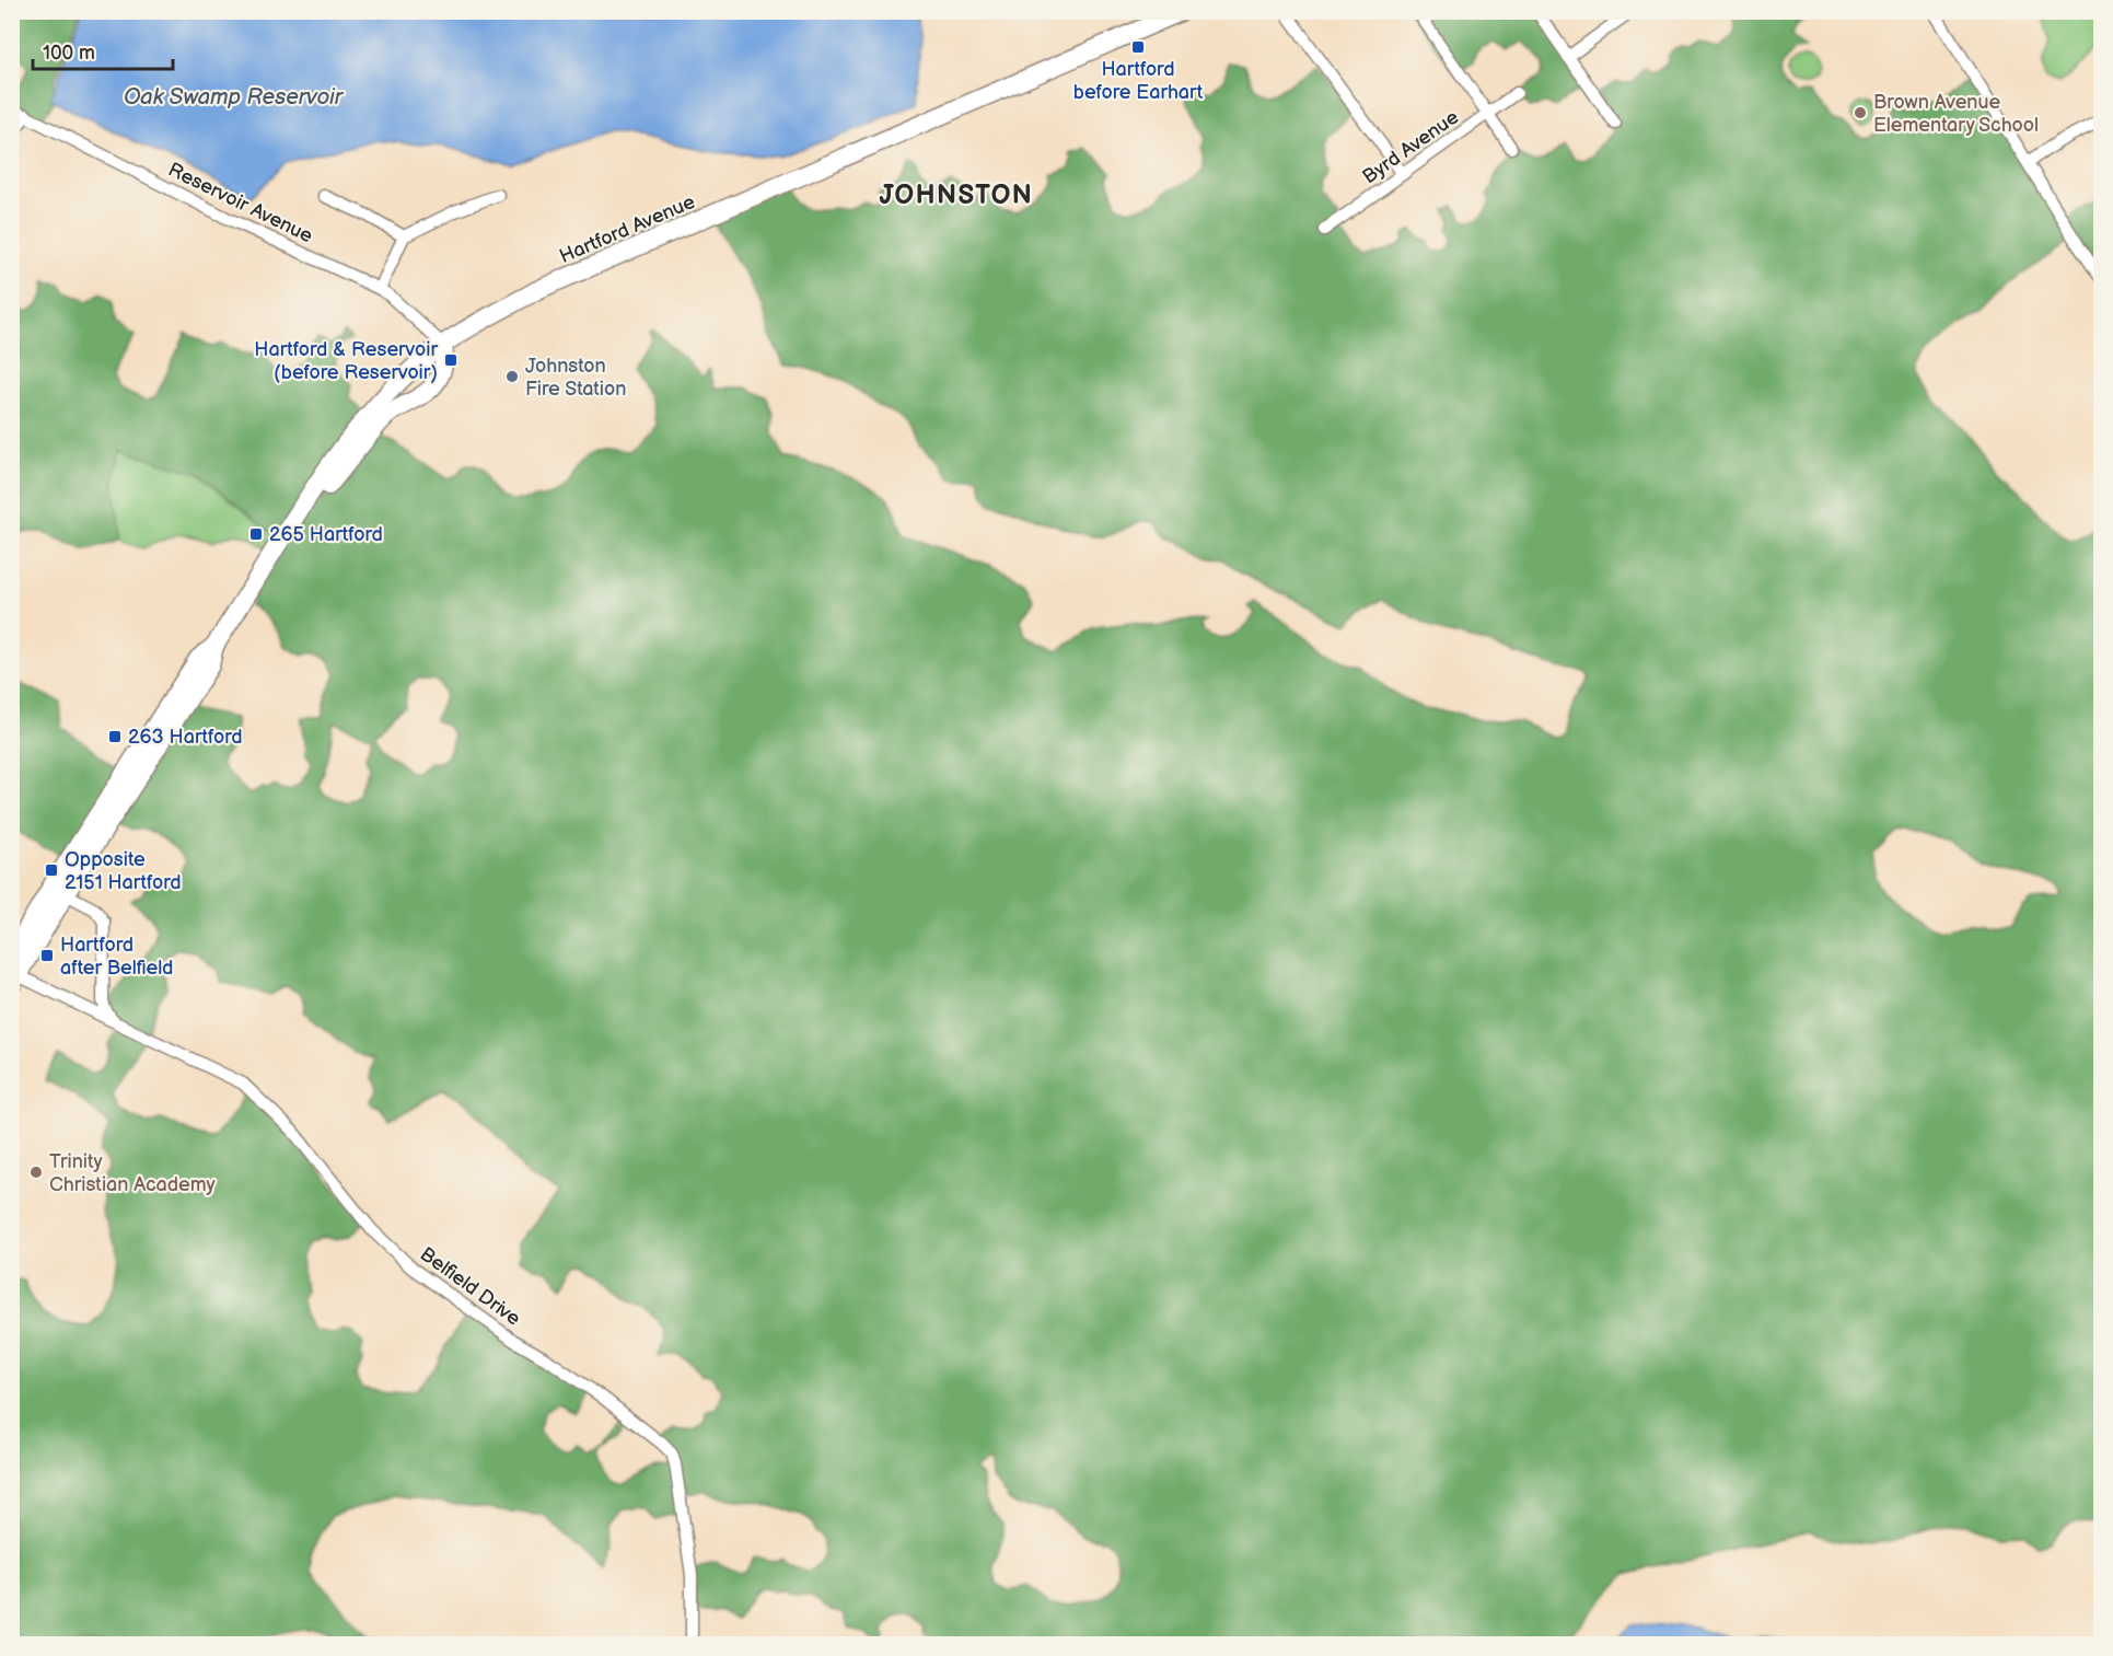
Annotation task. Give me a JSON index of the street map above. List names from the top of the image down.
{
  "streets": {
    "highway": ["Hartford Avenue"],
    "street": ["Byrd Avenue", "Reservoir Avenue", "Belfield Drive"]
  },
  "crossings": [
    ["Reservoir Avenue", "Hartford Avenue"],
    ["Hartford Avenue", "Belfield Drive"]
  ],
  "districts": ["JOHNSTON"],
  "water": ["Oak Swamp Reservoir"],
  "places": {
    "transit": [
      "Hartford before Earhart",
      "Hartford & Reservoir (before Reservoir)",
      "265 Hartford",
      "263 Hartford",
      "Opposite 2151 Hartford",
      "Hartford after Belfield"
    ],
    "other": ["Brown Avenue Elementary School", "Johnston Fire Station", "Trinity Christian Academy"]
  },
  "scale_bar": "100 m"
}
